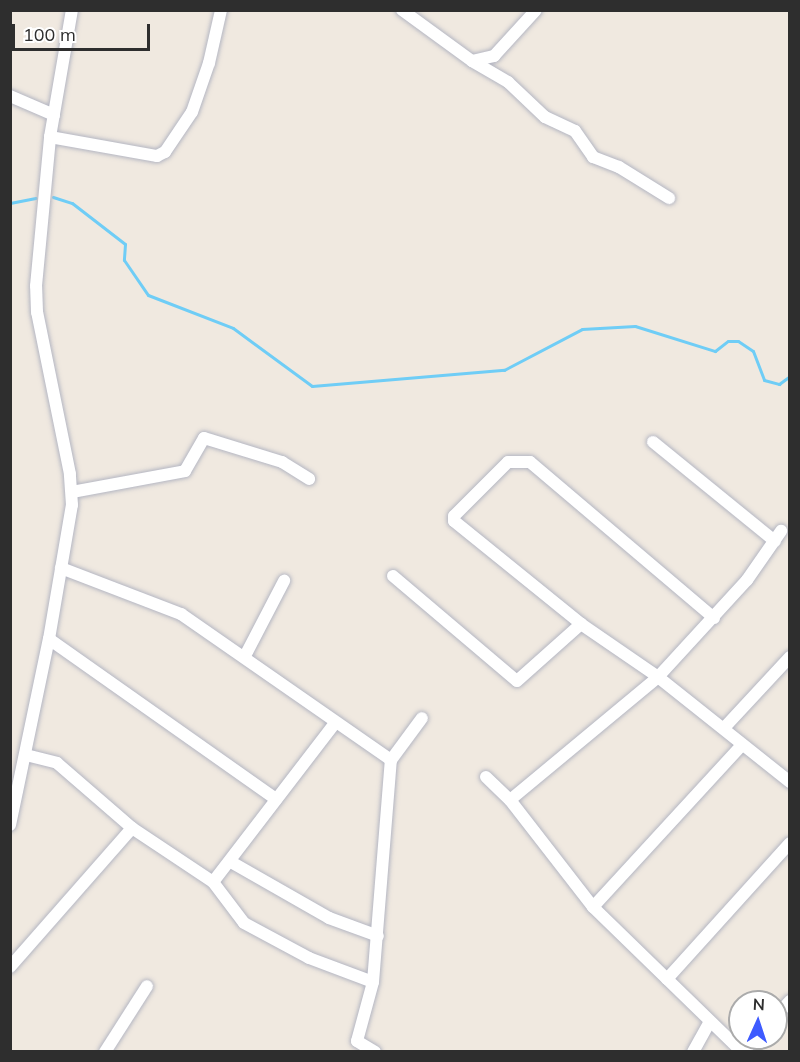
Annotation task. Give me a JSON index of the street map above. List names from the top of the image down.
{
  "scale_bar": "100 m",
  "north": "top"
}
